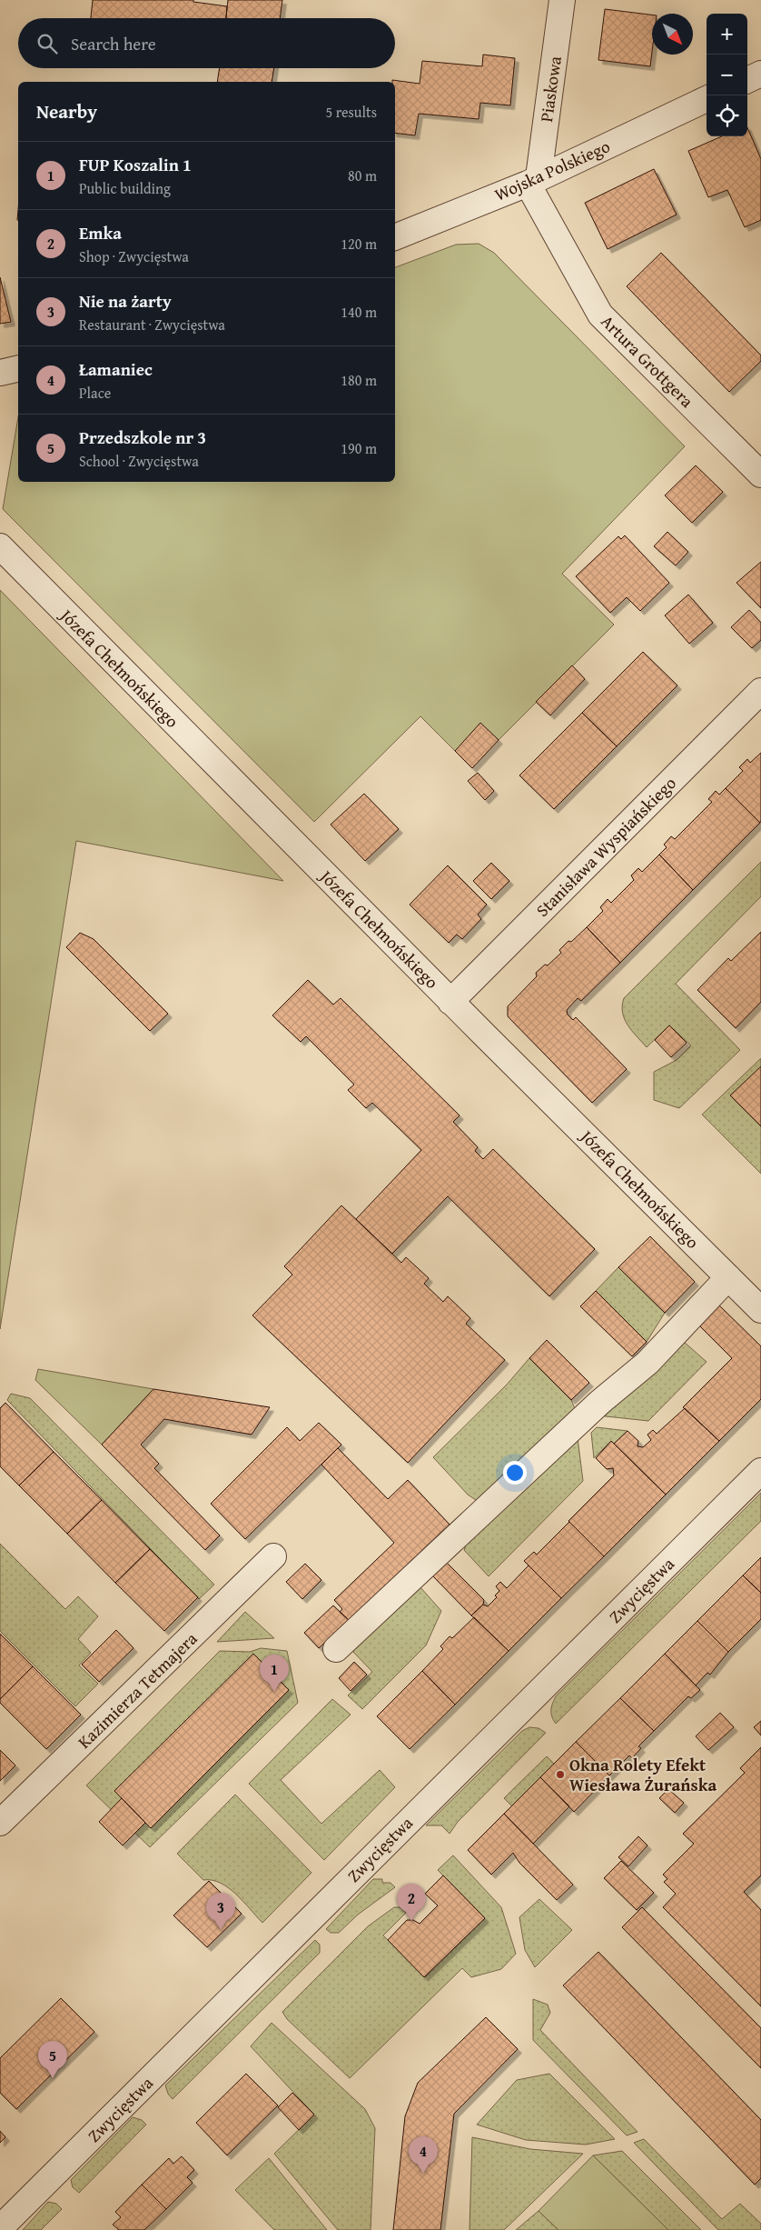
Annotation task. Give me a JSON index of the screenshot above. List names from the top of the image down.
{
  "streets": {
    "street": [
      "Piaskowa",
      "Wojska Polskiego",
      "Artura Grottgera",
      "Józefa Chełmońskiego",
      "Stanisława Wyspiańskiego",
      "Zwycięstwa",
      "Kazimierza Tetmajera"
    ]
  },
  "crossings": [
    ["Piaskowa", "Wojska Polskiego"],
    ["Piaskowa", "Artura Grottgera"],
    ["Wojska Polskiego", "Artura Grottgera"],
    ["Józefa Chełmońskiego", "Stanisława Wyspiańskiego"]
  ],
  "places": ["Okna Rolety Efekt Wiesława Żurańska"],
  "north": "bottom right",
  "page": {
    "map_buttons": ["+", "−"],
    "search": "Search here",
    "heading": ["Nearby", "5 results"],
    "list": [
      {
        "mark": "1",
        "name": "FUP Koszalin 1",
        "note": "Public building",
        "value": "80 m"
      },
      {
        "mark": "2",
        "name": "Emka",
        "note": "Shop · Zwycięstwa",
        "value": "120 m"
      },
      {
        "mark": "3",
        "name": "Nie na żarty",
        "note": "Restaurant · Zwycięstwa",
        "value": "140 m"
      },
      {
        "mark": "4",
        "name": "Łamaniec",
        "note": "Place",
        "value": "180 m"
      },
      {
        "mark": "5",
        "name": "Przedszkole nr 3",
        "note": "School · Zwycięstwa",
        "value": "190 m"
      }
    ],
    "pins": [
      "1",
      "2",
      "3",
      "5",
      "4"
    ]
  }
}
